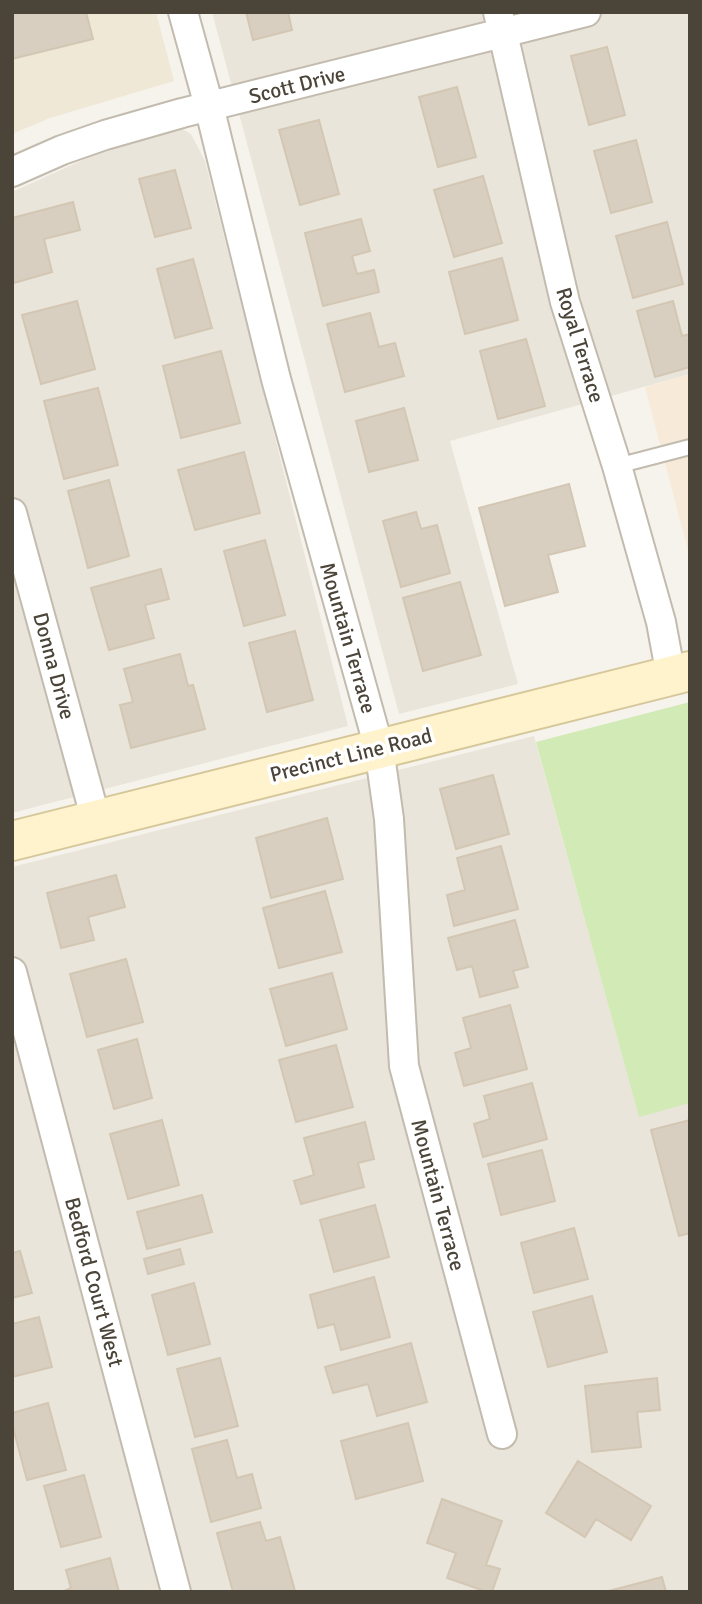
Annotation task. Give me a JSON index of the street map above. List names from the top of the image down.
{
  "streets": {
    "main road": ["Precinct Line Road"],
    "street": [
      "Scott Drive",
      "Royal Terrace",
      "Mountain Terrace",
      "Donna Drive",
      "Bedford Court West"
    ]
  },
  "crossings": [
    ["Scott Drive", "Royal Terrace"],
    ["Scott Drive", "Mountain Terrace"],
    ["Royal Terrace", "Precinct Line Road"],
    ["Mountain Terrace", "Precinct Line Road"],
    ["Donna Drive", "Precinct Line Road"]
  ]
}
